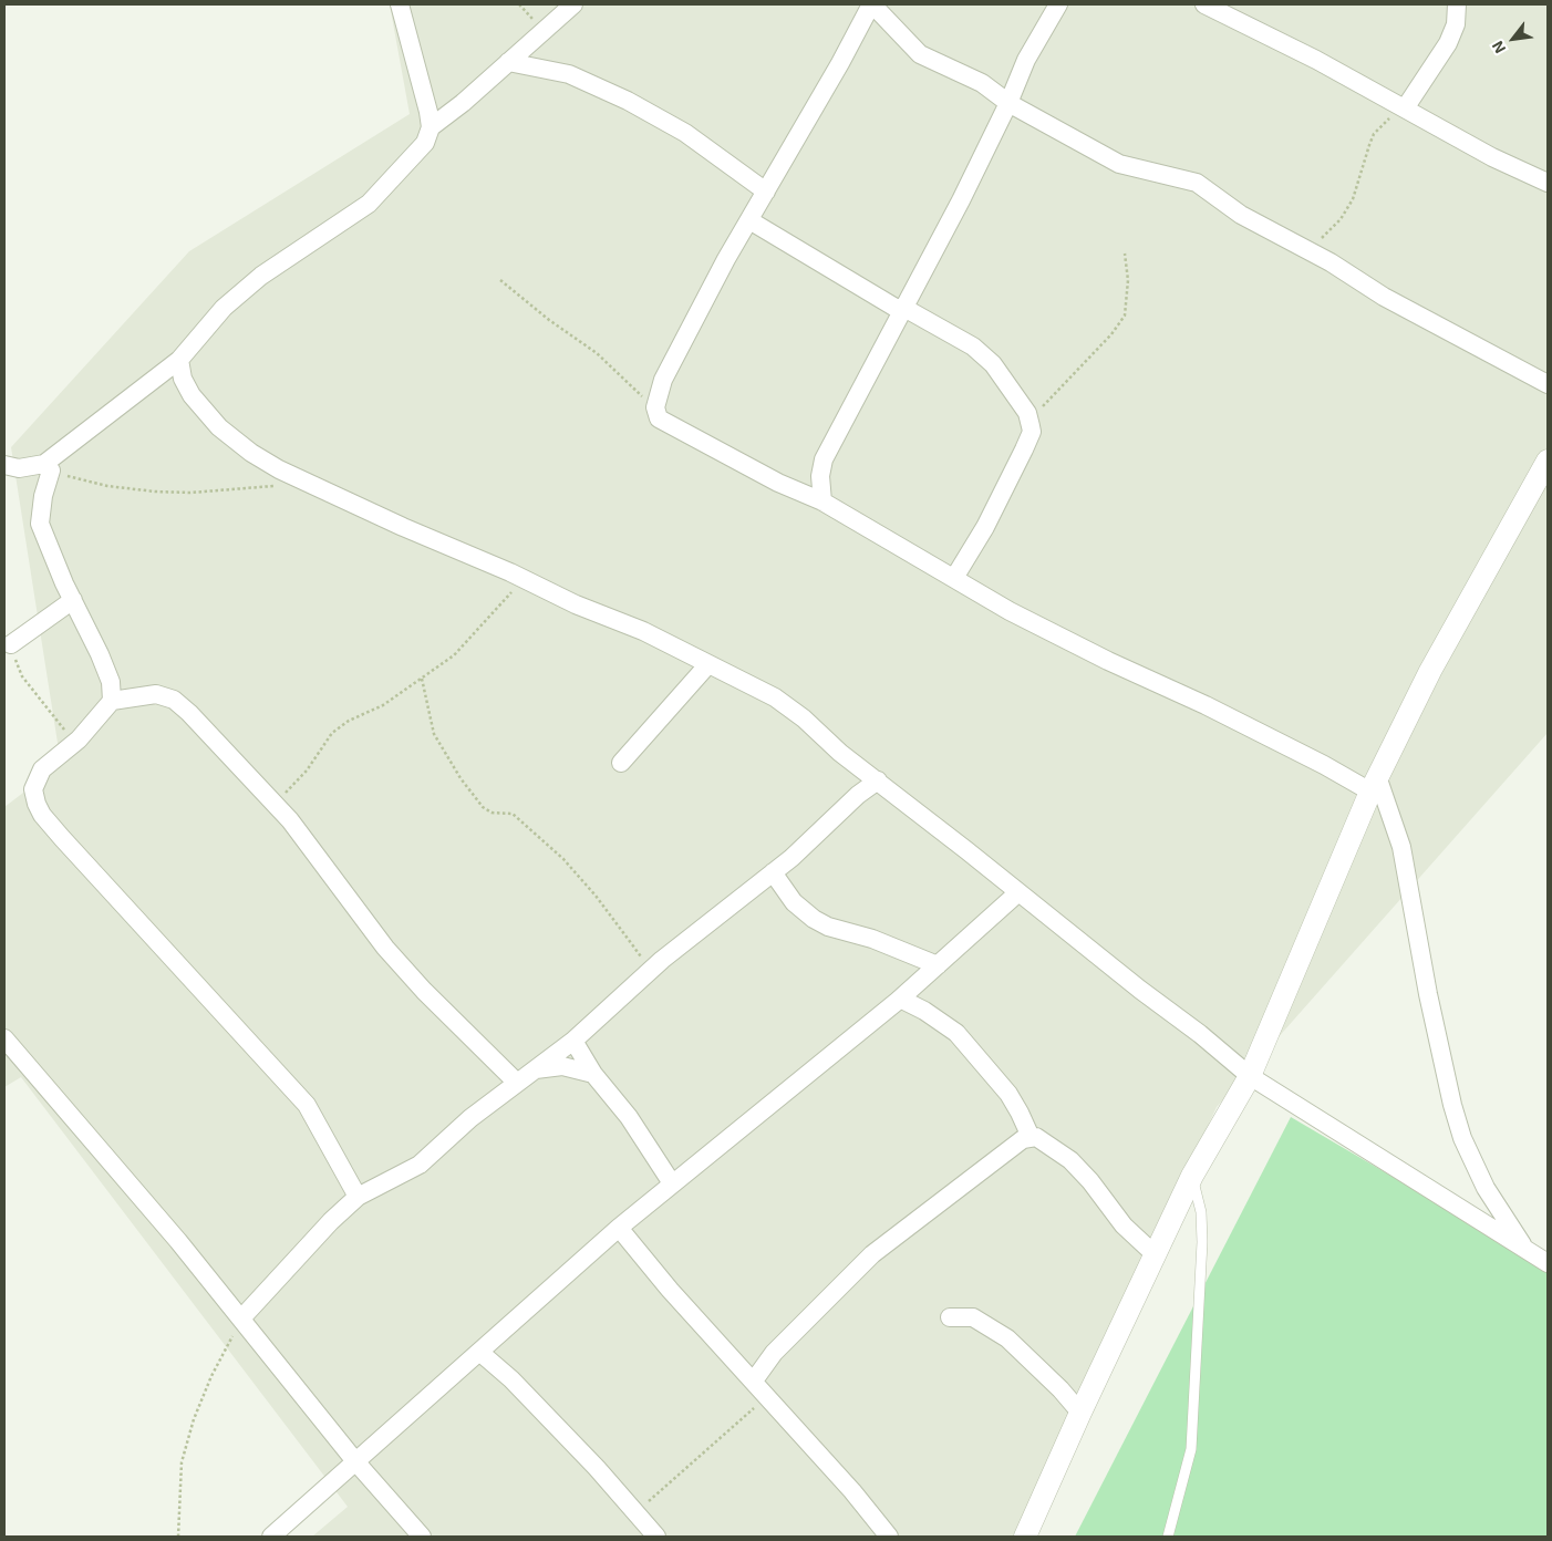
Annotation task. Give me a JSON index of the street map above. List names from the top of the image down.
{
  "north": "bottom left"
}
